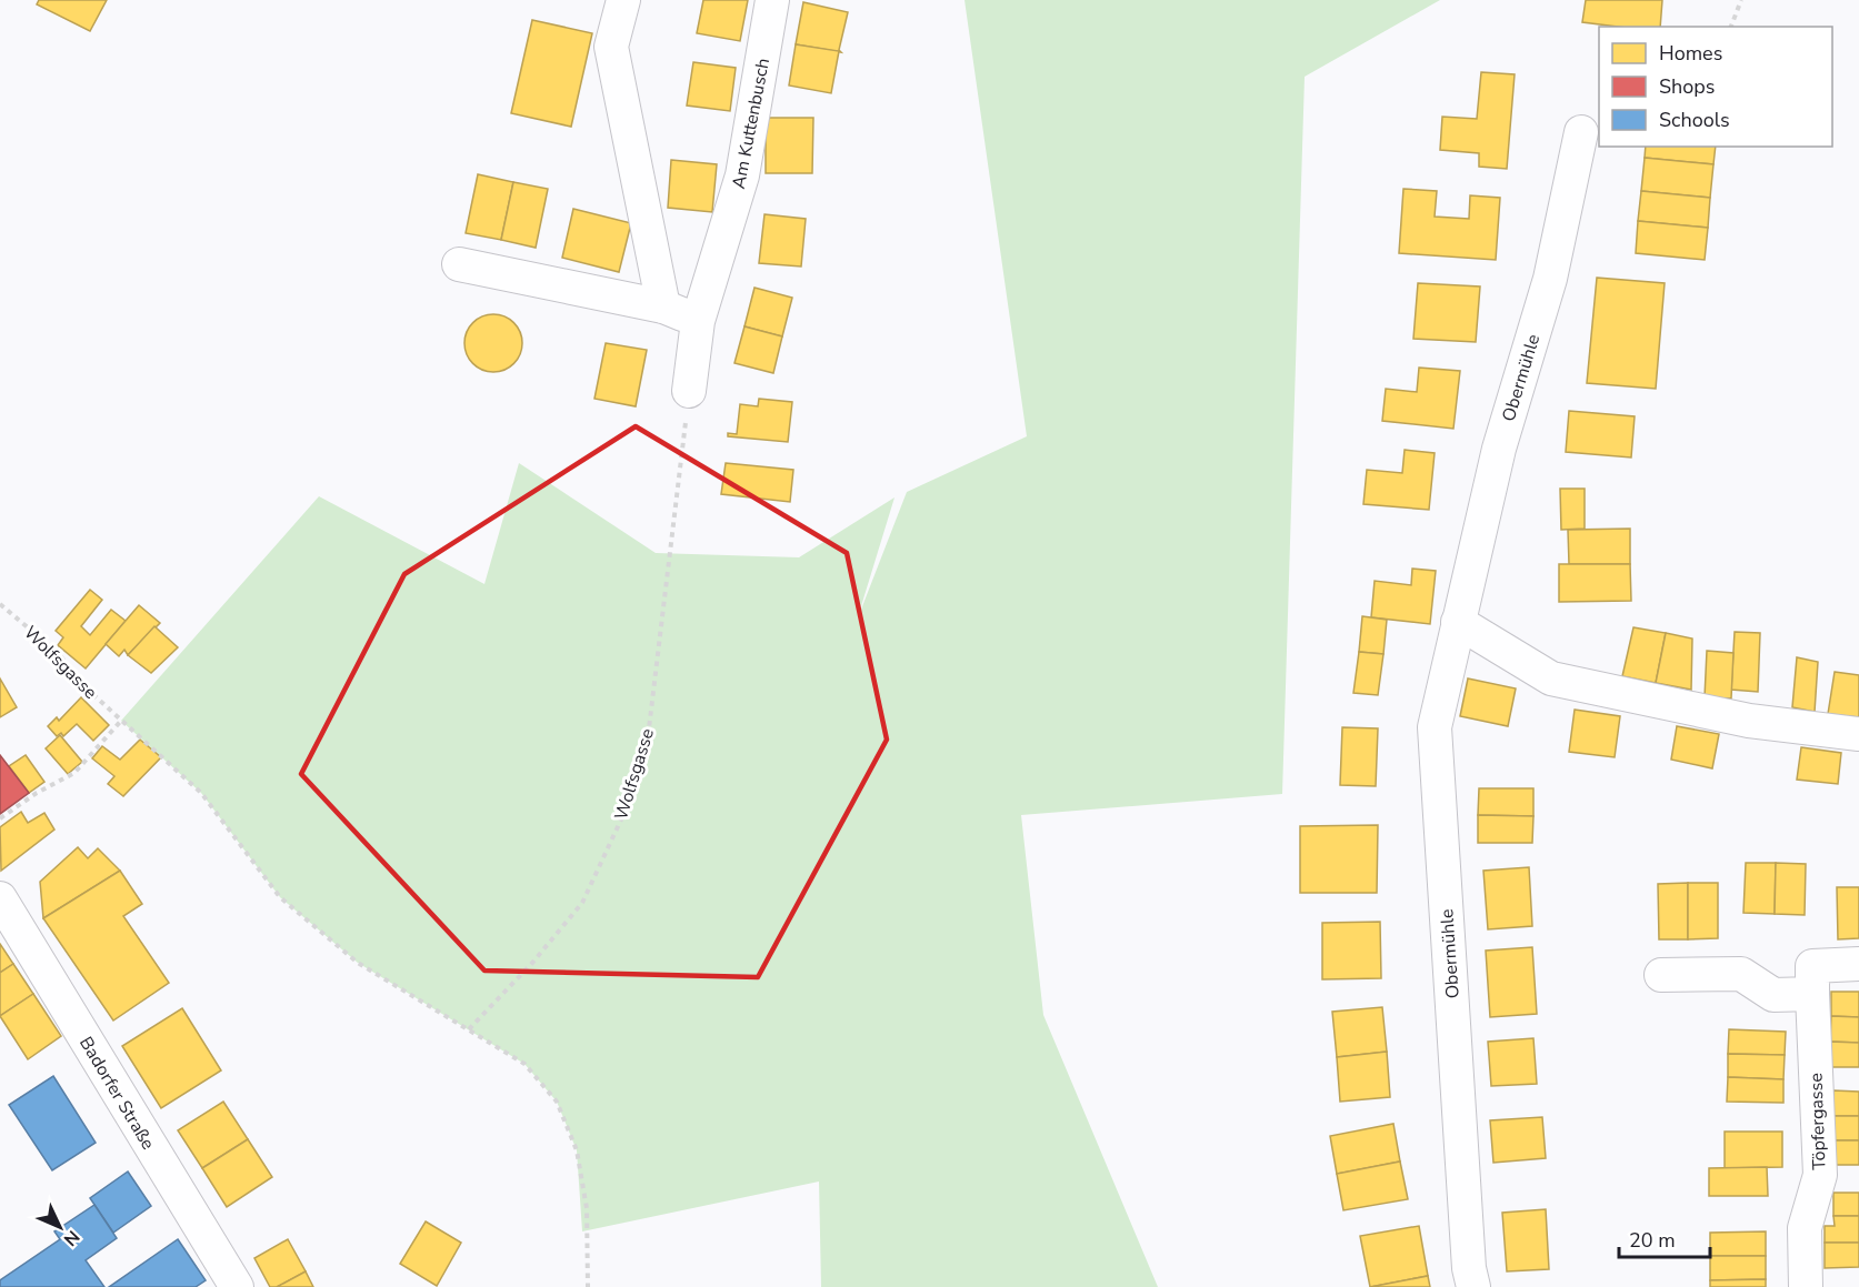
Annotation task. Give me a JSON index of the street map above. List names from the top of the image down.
{
  "streets": {
    "street": [
      "Am Kuttenbusch",
      "Obermühle",
      "Badorfer Straße",
      "Töpfergasse"
    ],
    "path": ["Wolfsgasse"]
  },
  "crossings": [
    ["Am Kuttenbusch", "Wolfsgasse"]
  ],
  "legend": ["Homes", "Shops", "Schools"],
  "scale_bar": "20 m",
  "north": "bottom right"
}
